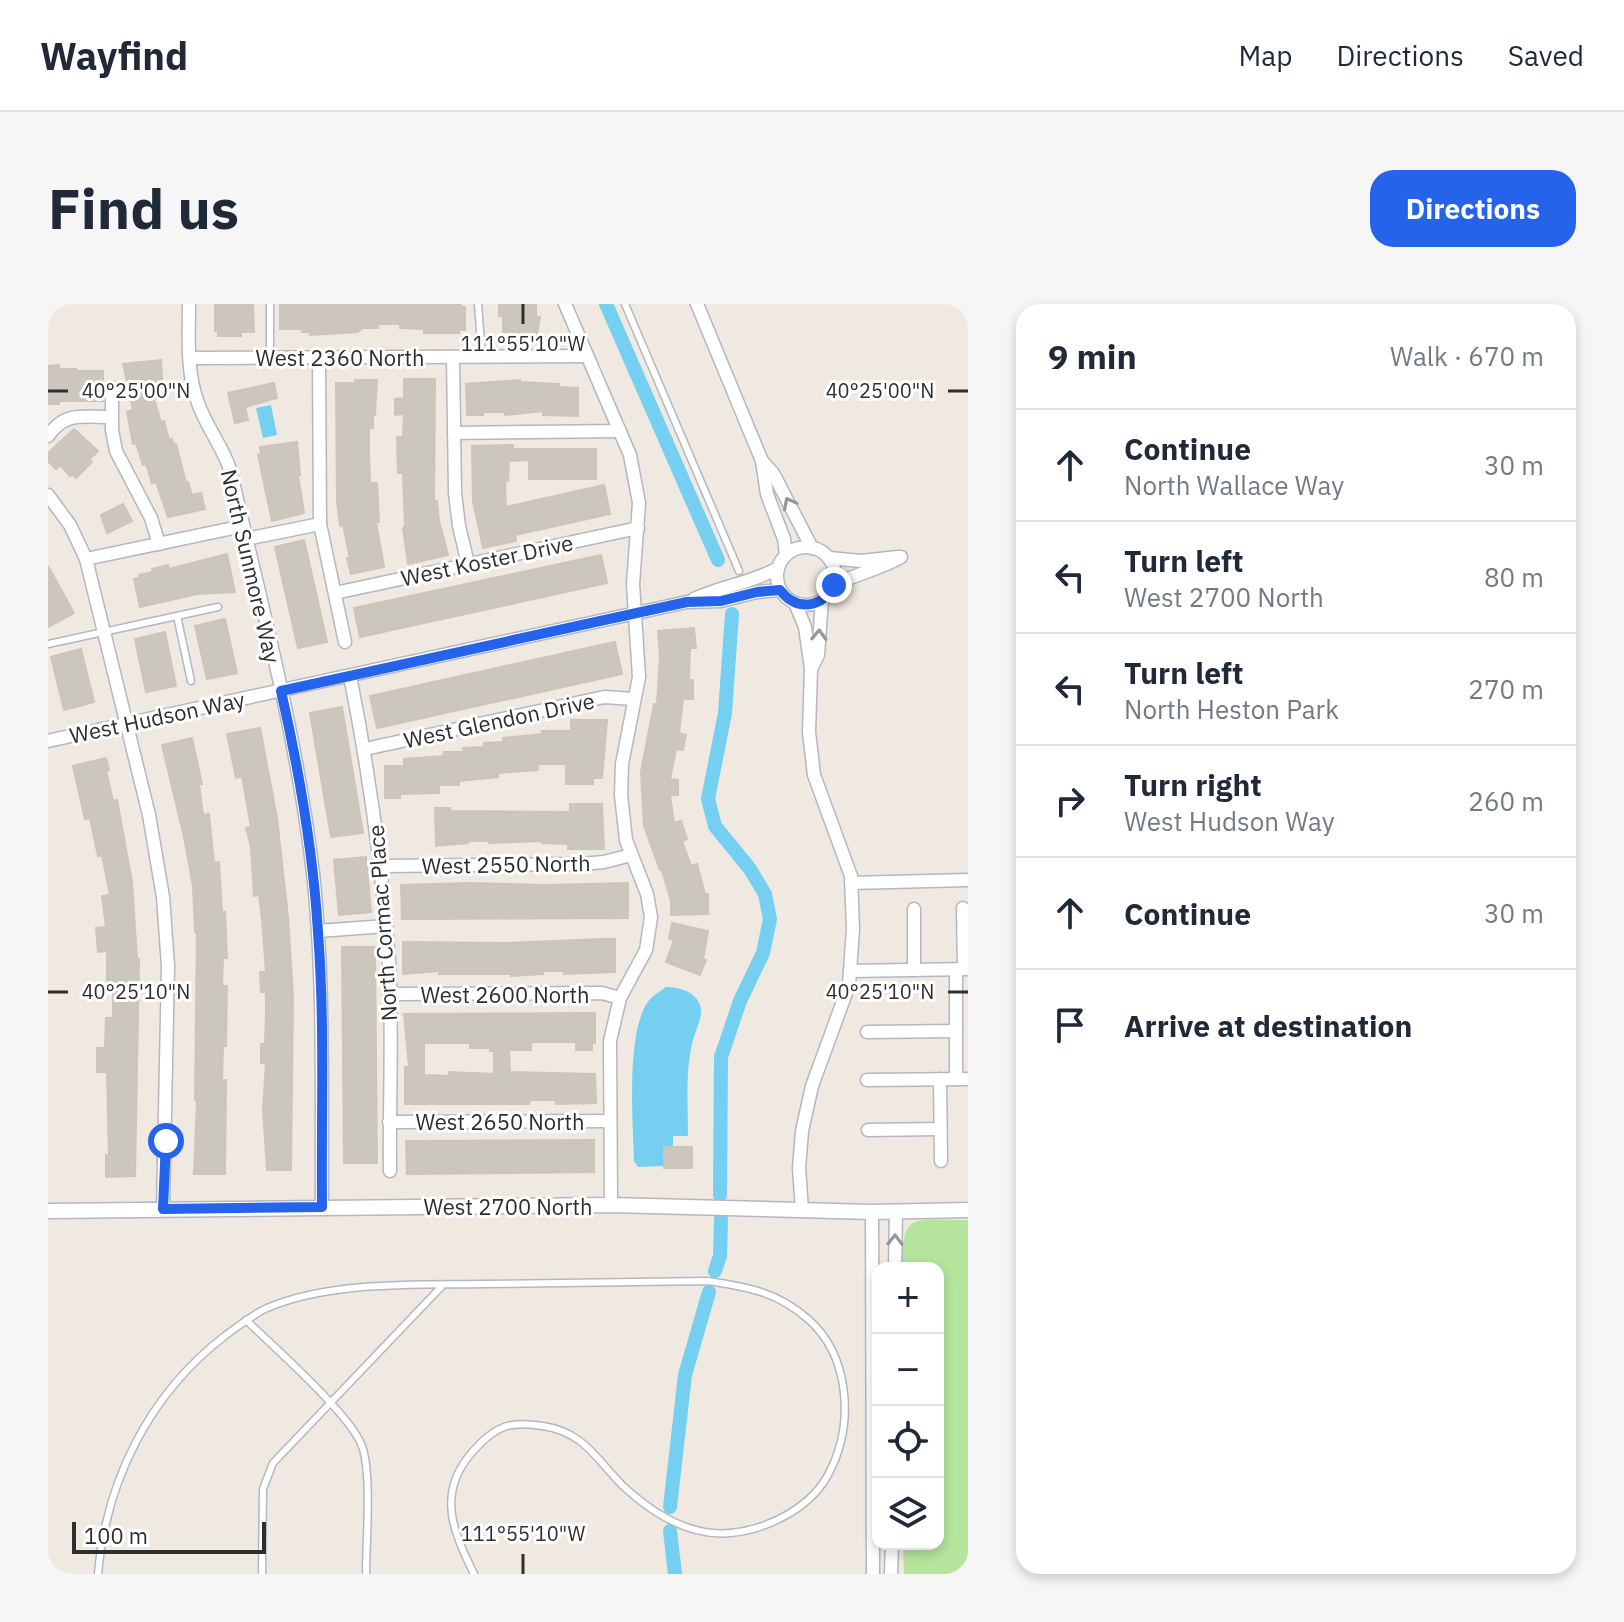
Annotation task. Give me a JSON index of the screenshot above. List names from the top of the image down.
{
  "streets": {
    "street": [
      "West 2360 North",
      "West Koster Drive",
      "North Sunmore Way",
      "West Hudson Way",
      "West Glendon Drive",
      "West 2550 North",
      "North Cormac Place",
      "West 2600 North",
      "West 2650 North",
      "West 2700 North"
    ]
  },
  "crossings": [
    ["West 2360 North", "North Sunmore Way"],
    ["North Sunmore Way", "West Hudson Way"],
    ["North Sunmore Way", "West 2700 North"],
    ["West Hudson Way", "North Cormac Place"],
    ["West Glendon Drive", "North Cormac Place"],
    ["West 2550 North", "North Cormac Place"],
    ["North Cormac Place", "West 2600 North"],
    ["North Cormac Place", "West 2650 North"]
  ],
  "scale_bar": "100 m",
  "page": {
    "header": "Wayfind",
    "nav": ["Map", "Directions", "Saved"],
    "buttons": "Directions",
    "title": "Find us",
    "heading": ["9 min", "Walk · 670 m"],
    "list": [
      ["Continue", "North Wallace Way", "30 m"],
      ["Turn left", "West 2700 North", "80 m"],
      ["Turn left", "North Heston Park", "270 m"],
      ["Turn right", "West Hudson Way", "260 m"],
      ["Continue", "30 m"],
      "Arrive at destination"
    ],
    "map_buttons": ["+", "−"],
    "scale": "100 m"
  },
  "coordinates": ["111°55'10\"W", "40°25'00\"N", "40°25'10\"N"]
}
